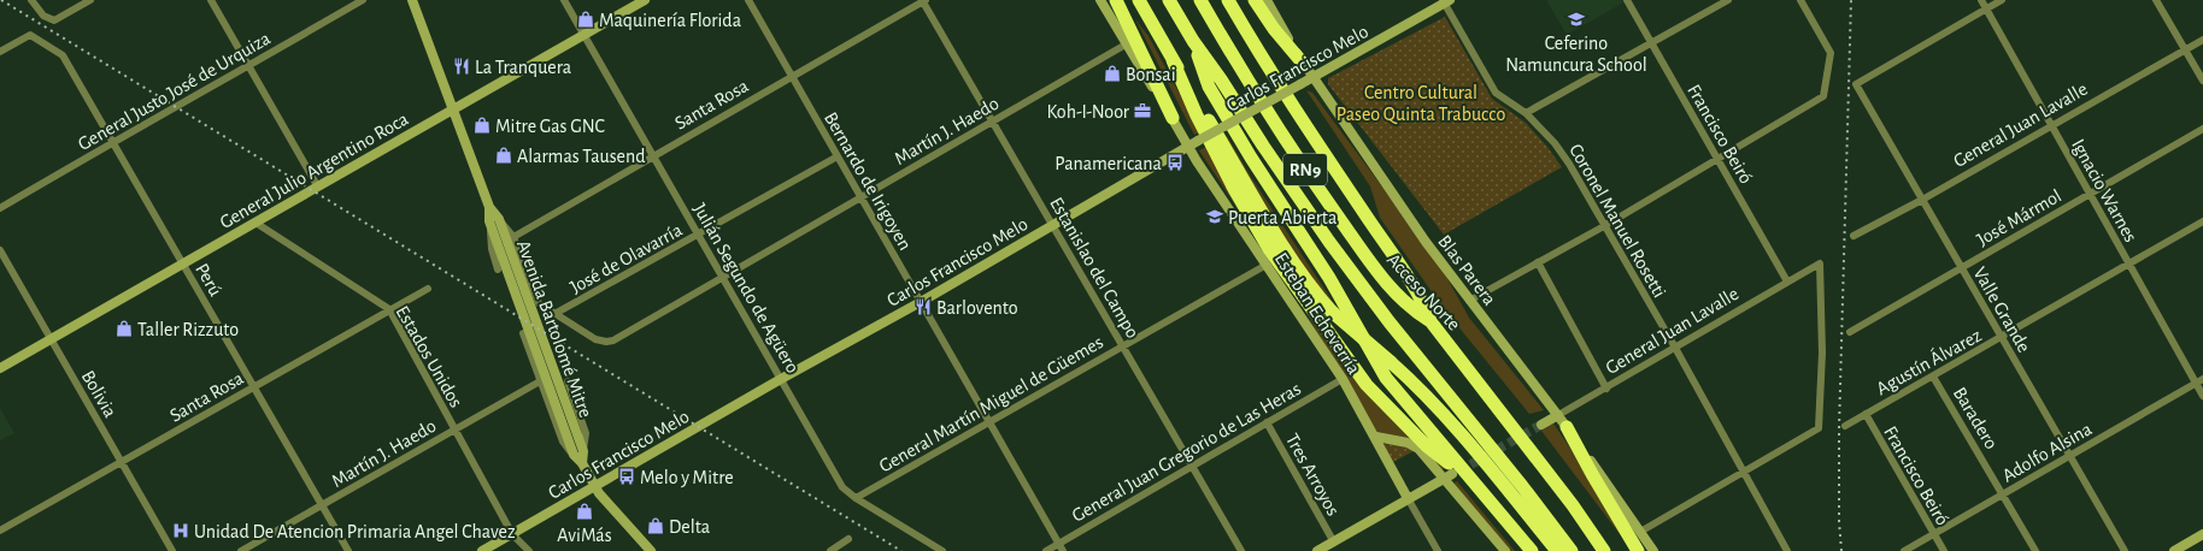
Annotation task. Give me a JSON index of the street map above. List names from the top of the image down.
{
  "streets": {
    "highway": ["RN9", "Acceso Norte"],
    "street": [
      "Carlos Francisco Melo",
      "General Justo José de Urquiza",
      "Santa Rosa",
      "General Juan Lavalle",
      "Martín J. Haedo",
      "Francisco Beiró",
      "General Julio Argentino Roca",
      "Bernardo de Irigoyen",
      "Ignacio Warnes",
      "José Mármol",
      "Coronel Manuel Rosetti",
      "José de Olavarría",
      "Estanislao del Campo",
      "Blas Parera",
      "Perú",
      "Julián Segundo de Agüero",
      "Valle Grande",
      "Esteban Echeverría",
      "Avenida Bartolomé Mitre",
      "Estados Unidos",
      "Agustín Álvarez",
      "Bolivia",
      "General Martín Miguel de Güemes",
      "Baradero",
      "General Juan Gregorio de Las Heras",
      "Adolfo Alsina",
      "Tres Arroyos"
    ]
  },
  "crossings": [
    ["Carlos Francisco Melo", "Bernardo de Irigoyen"],
    ["Carlos Francisco Melo", "Coronel Manuel Rosetti"],
    ["Carlos Francisco Melo", "Estanislao del Campo"],
    ["Carlos Francisco Melo", "Blas Parera"],
    ["Carlos Francisco Melo", "Julián Segundo de Agüero"],
    ["Carlos Francisco Melo", "Esteban Echeverría"],
    ["Carlos Francisco Melo", "Avenida Bartolomé Mitre"],
    ["Carlos Francisco Melo", "Estados Unidos"],
    ["General Justo José de Urquiza", "Perú"],
    ["Santa Rosa", "Bernardo de Irigoyen"],
    ["Santa Rosa", "Estanislao del Campo"],
    ["Santa Rosa", "Perú"],
    ["Santa Rosa", "Julián Segundo de Agüero"],
    ["Santa Rosa", "Estados Unidos"],
    ["Santa Rosa", "Bolivia"],
    ["General Juan Lavalle", "Francisco Beiró"],
    ["General Juan Lavalle", "Ignacio Warnes"],
    ["General Juan Lavalle", "Coronel Manuel Rosetti"],
    ["General Juan Lavalle", "Blas Parera"],
    ["General Juan Lavalle", "Valle Grande"],
    ["Martín J. Haedo", "Bernardo de Irigoyen"],
    ["Martín J. Haedo", "José de Olavarría"],
    ["Martín J. Haedo", "Estanislao del Campo"],
    ["Martín J. Haedo", "Perú"],
    ["Martín J. Haedo", "Julián Segundo de Agüero"],
    ["Martín J. Haedo", "Esteban Echeverría"],
    ["Martín J. Haedo", "Estados Unidos"],
    ["Francisco Beiró", "Agustín Álvarez"],
    ["Francisco Beiró", "Adolfo Alsina"],
    ["General Julio Argentino Roca", "Perú"],
    ["General Julio Argentino Roca", "Julián Segundo de Agüero"],
    ["General Julio Argentino Roca", "Avenida Bartolomé Mitre"],
    ["General Julio Argentino Roca", "Estados Unidos"],
    ["General Julio Argentino Roca", "Bolivia"],
    ["Bernardo de Irigoyen", "José de Olavarría"],
    ["Bernardo de Irigoyen", "General Martín Miguel de Güemes"],
    ["Bernardo de Irigoyen", "General Juan Gregorio de Las Heras"],
    ["Ignacio Warnes", "José Mármol"],
    ["Ignacio Warnes", "Valle Grande"],
    ["Ignacio Warnes", "Agustín Álvarez"],
    ["Ignacio Warnes", "Adolfo Alsina"],
    ["José Mármol", "Valle Grande"],
    ["José de Olavarría", "Julián Segundo de Agüero"],
    ["Estanislao del Campo", "General Martín Miguel de Güemes"],
    ["Estanislao del Campo", "General Juan Gregorio de Las Heras"],
    ["Julián Segundo de Agüero", "General Martín Miguel de Güemes"],
    ["Valle Grande", "Agustín Álvarez"],
    ["Valle Grande", "Adolfo Alsina"],
    ["Esteban Echeverría", "General Martín Miguel de Güemes"],
    ["Esteban Echeverría", "General Juan Gregorio de Las Heras"],
    ["Agustín Álvarez", "Baradero"],
    ["Baradero", "Adolfo Alsina"],
    ["General Juan Gregorio de Las Heras", "Tres Arroyos"]
  ],
  "parks": ["Centro Cultural Paseo Quinta Trabucco"],
  "places": {
    "shop": [
      "Maquinería Florida",
      "Bonsai",
      "Mitre Gas GNC",
      "Alarmas Tausend",
      "Taller Rizzuto",
      "AviMás",
      "Delta"
    ],
    "school or university": ["Ceferino Namuncura School", "Puerta Abierta"],
    "restaurant": ["La Tranquera", "Barlovento"],
    "office": ["Koh-I-Noor"],
    "bus stop": ["Panamericana", "Melo y Mitre"],
    "hospital": ["Unidad De Atencion Primaria Angel Chavez"]
  }
}
